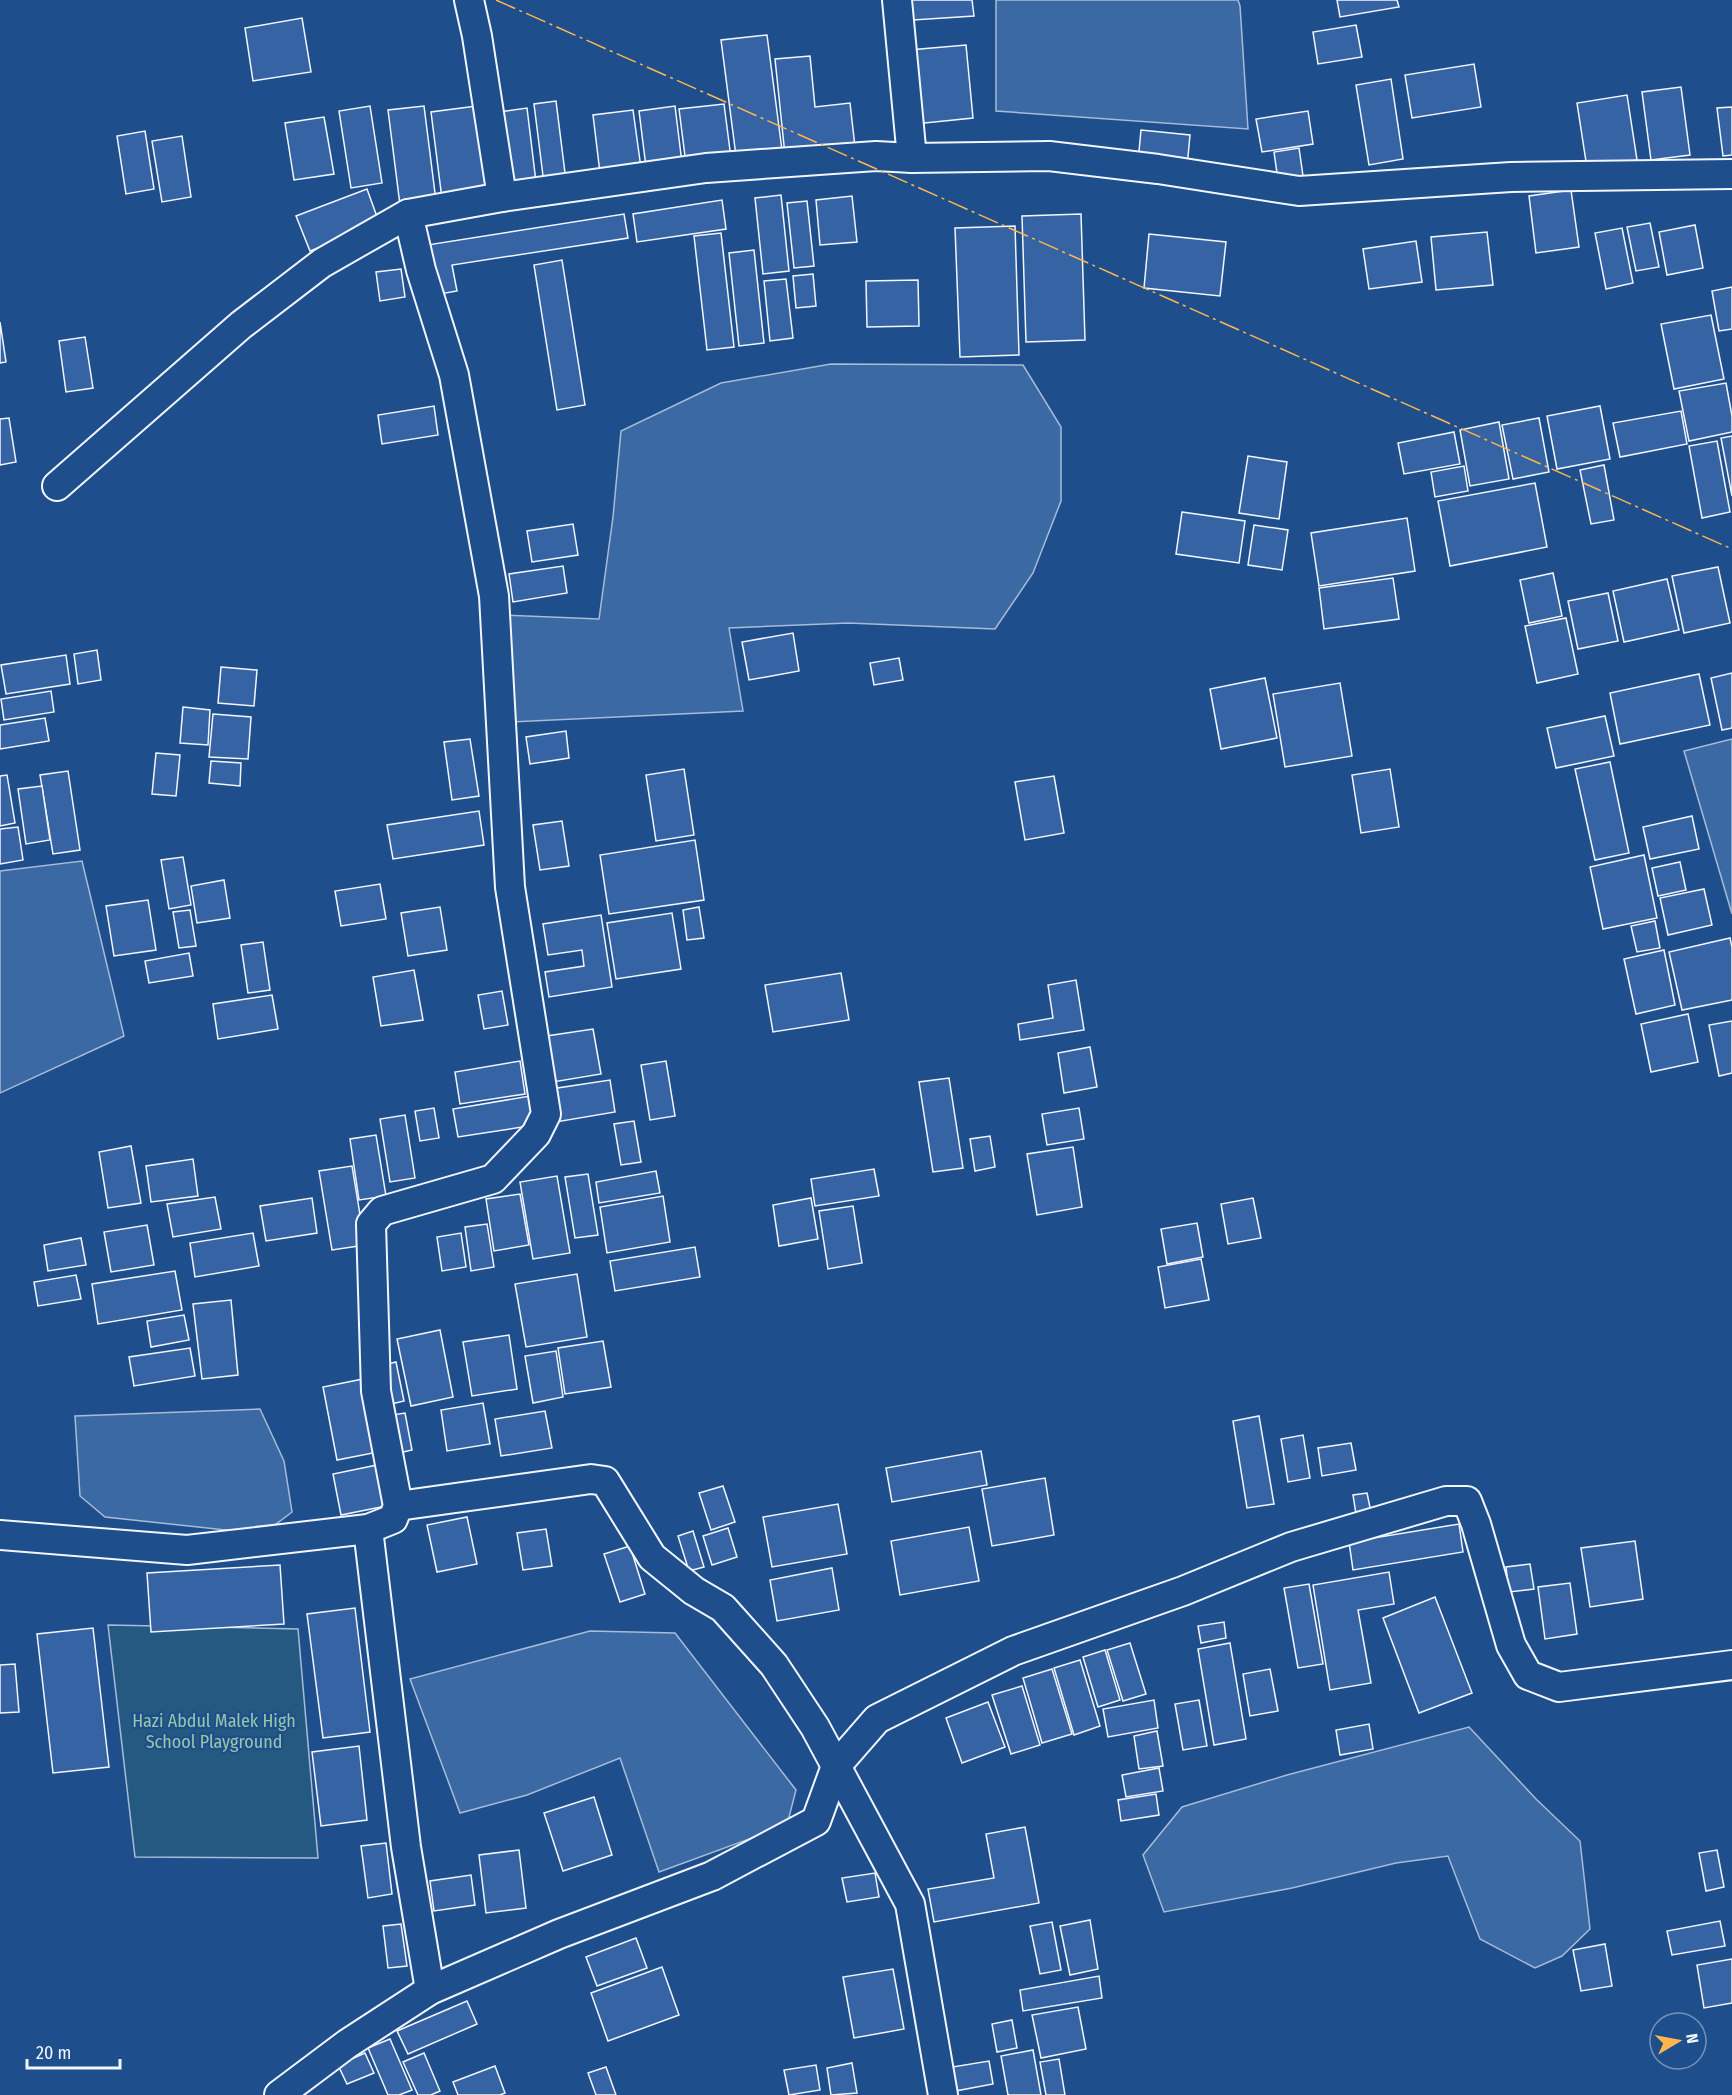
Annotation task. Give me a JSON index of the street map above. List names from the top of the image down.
{
  "parks": ["Hazi Abdul Malek High School Playground"],
  "scale_bar": "20 m",
  "north": "right"
}
